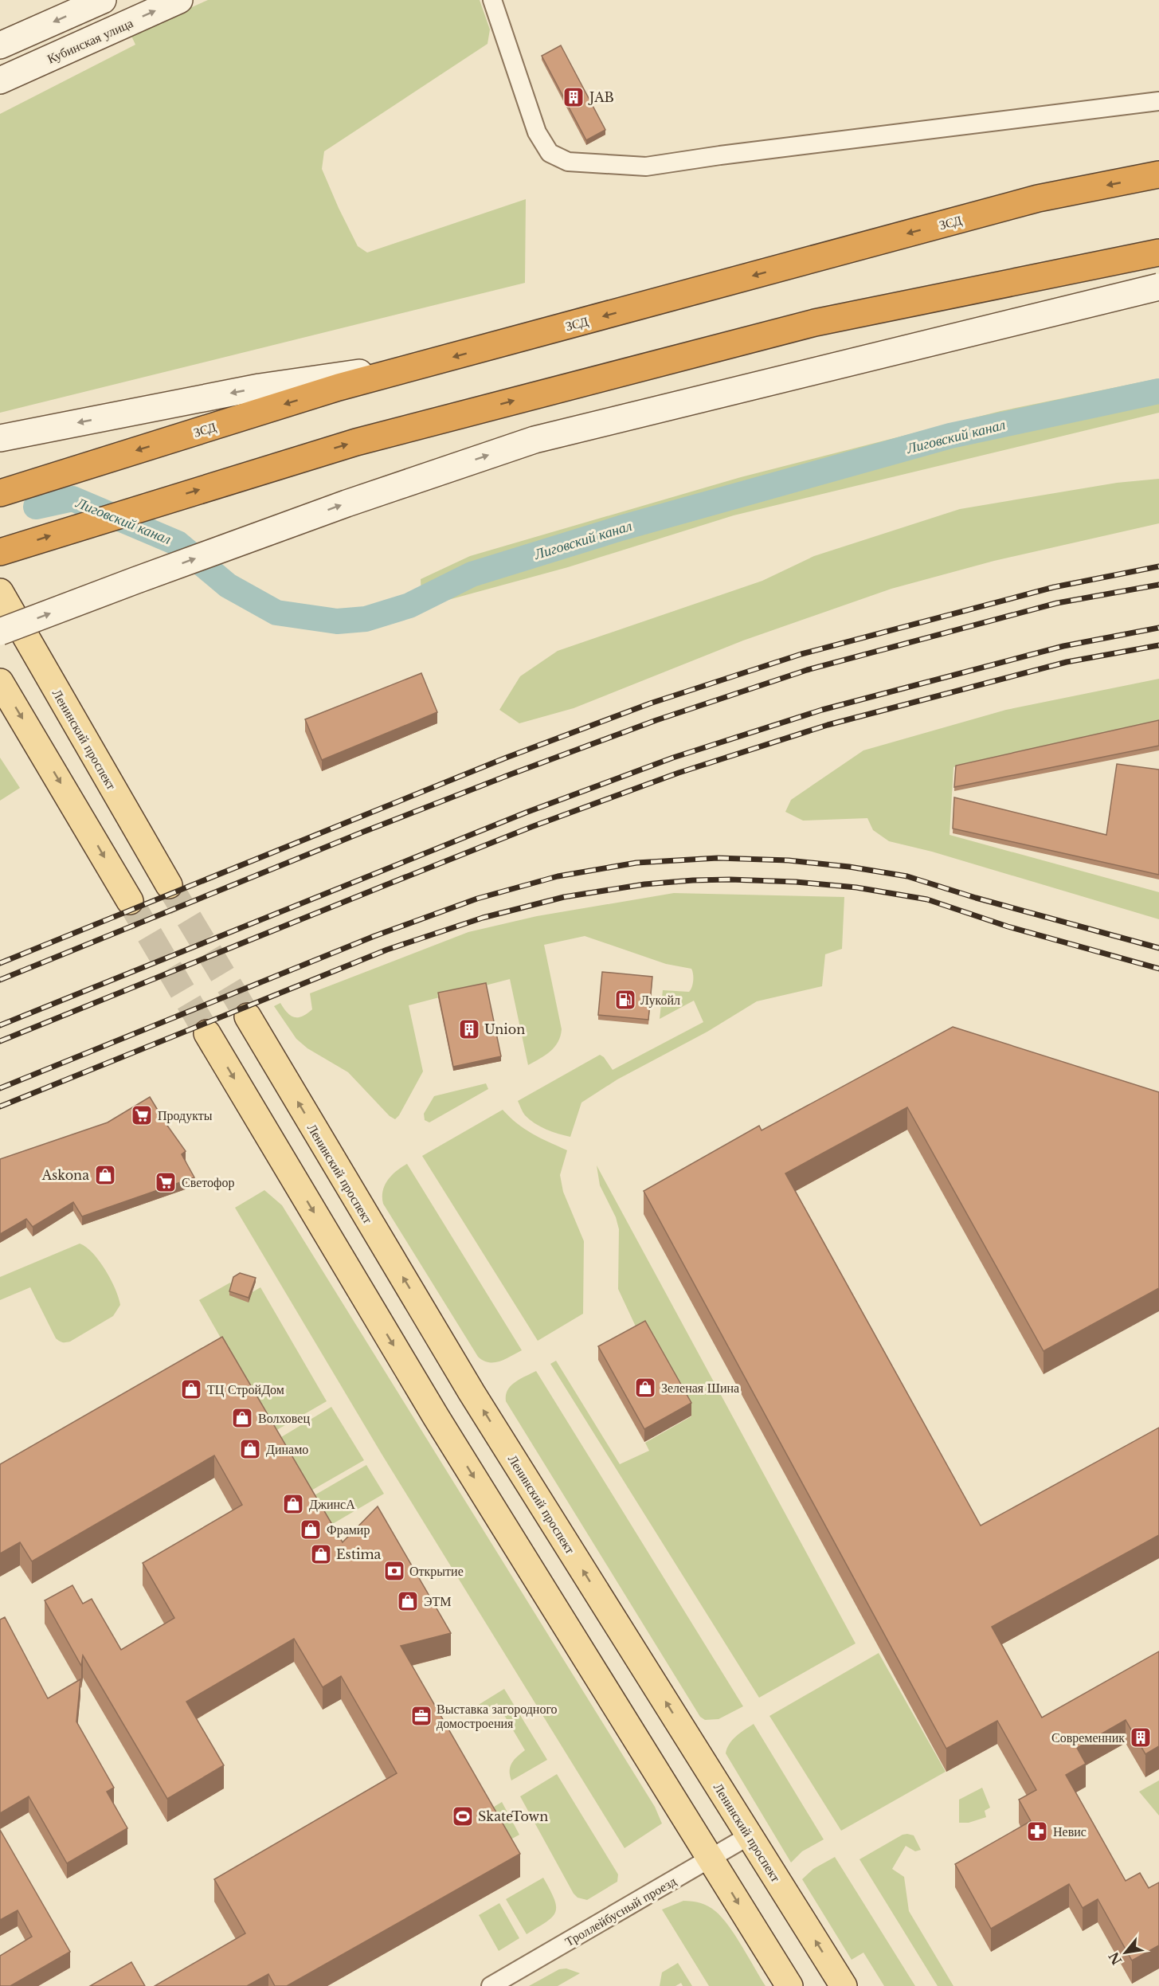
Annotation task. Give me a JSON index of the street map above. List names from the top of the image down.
{
  "streets": {
    "highway": ["ЗСД"],
    "main road": ["Кубинская улица", "Ленинский проспект"],
    "street": ["Троллейбусный проезд"]
  },
  "crossings": [
    ["Ленинский проспект", "Троллейбусный проезд"]
  ],
  "water": ["Лиговский канал"],
  "places": {
    "building": ["JAB", "Union", "Современник"],
    "fuel station": ["Лукойл"],
    "supermarket": ["Продукты", "Светофор"],
    "shop": [
      "Askona",
      "Зеленая Шина",
      "ТЦ СтройДом",
      "Волховец",
      "Динамо",
      "ДжинсА",
      "Фрамир",
      "Estima",
      "ЭТМ"
    ],
    "bank": ["Открытие"],
    "office": ["Выставка загородного домостроения"],
    "sports": ["SkateTown"],
    "pharmacy": ["Невис"]
  },
  "north": "bottom left"
}
